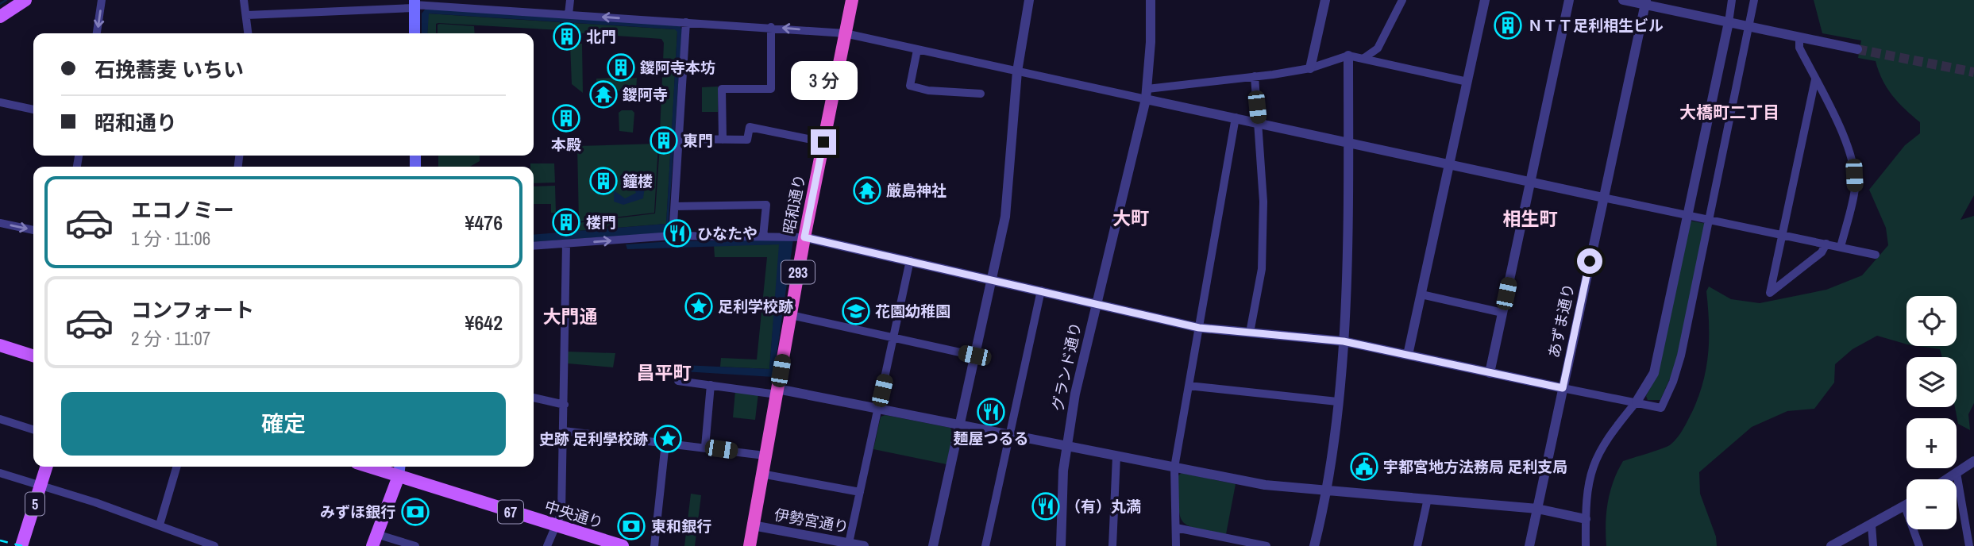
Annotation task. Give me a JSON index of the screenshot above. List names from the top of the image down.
{
  "streets": {
    "highway": ["昭和通り", "293"],
    "main road": ["5", "67", "中央通り"],
    "street": ["あずま通り", "グランド通り", "伊勢宮通り"]
  },
  "crossings": [
    ["昭和通り", "伊勢宮通り"]
  ],
  "districts": [
    "大橋町二丁目",
    "大町",
    "相生町",
    "大門通",
    "昌平町"
  ],
  "places": {
    "building": [
      "ＮＴＴ足利相生ビル",
      "北門",
      "鑁阿寺本坊",
      "本殿",
      "東門",
      "鐘楼",
      "楼門"
    ],
    "temple": ["鑁阿寺", "厳島神社"],
    "restaurant": ["ひなたや", "麺屋つるる", "（有）丸満"],
    "place": ["足利学校跡", "史跡 足利學校跡"],
    "school or university": ["花園幼稚園"],
    "public building": ["宇都宮地方法務局 足利支局"],
    "bank": ["みずほ銀行", "東和銀行"]
  },
  "page": {
    "banner": ["石挽蕎麦 いちい", "昭和通り"],
    "bubble": "3 分",
    "list": [
      {
        "name": "エコノミー",
        "note": "1 分 · 11:06",
        "value": "¥476"
      },
      {
        "name": "コンフォート",
        "note": "2 分 · 11:07",
        "value": "¥642"
      }
    ],
    "map_buttons": ["+", "−"],
    "buttons": "確定"
  }
}
